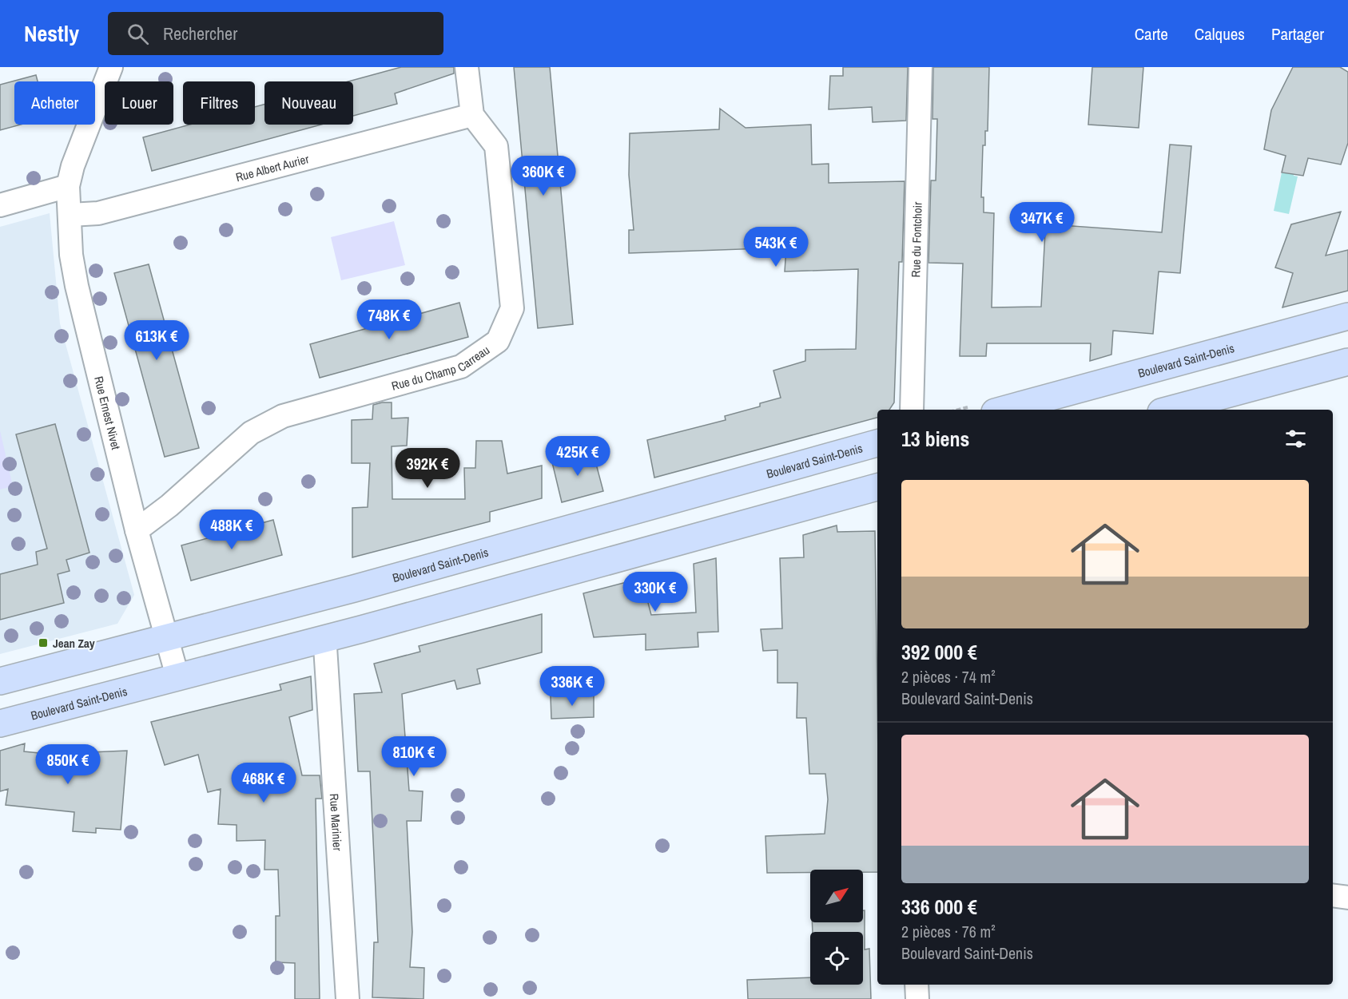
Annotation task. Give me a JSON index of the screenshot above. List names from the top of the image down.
{
  "streets": {
    "main road": ["Boulevard Saint-Denis"],
    "street": [
      "Rue Albert Aurier",
      "Rue du Fontchoir",
      "Rue du Champ Carreau",
      "Rue Ernest Nivet",
      "Rue Marinier"
    ]
  },
  "crossings": [
    ["Rue Albert Aurier", "Rue du Champ Carreau"],
    ["Rue Albert Aurier", "Rue Ernest Nivet"],
    ["Boulevard Saint-Denis", "Rue Ernest Nivet"],
    ["Rue du Champ Carreau", "Rue Ernest Nivet"]
  ],
  "places": {
    "transit": ["Jean Zay"]
  },
  "north": "top right",
  "page": {
    "header": "Nestly",
    "search": "Rechercher",
    "nav": ["Carte", "Calques", "Partager"],
    "chip": [
      "Acheter",
      "Louer",
      "Filtres",
      "Nouveau"
    ],
    "price": [
      "360K €",
      "347K €",
      "543K €",
      "748K €",
      "613K €",
      "425K €",
      "392K €",
      "488K €",
      "330K €",
      "336K €",
      "810K €",
      "850K €",
      "468K €"
    ],
    "heading": "13 biens",
    "list": [
      {
        "name": "392 000 €",
        "note": "2 pièces · 74 m² · Boulevard Saint-Denis"
      },
      {
        "name": "336 000 €",
        "note": "2 pièces · 76 m² · Boulevard Saint-Denis"
      }
    ]
  }
}
